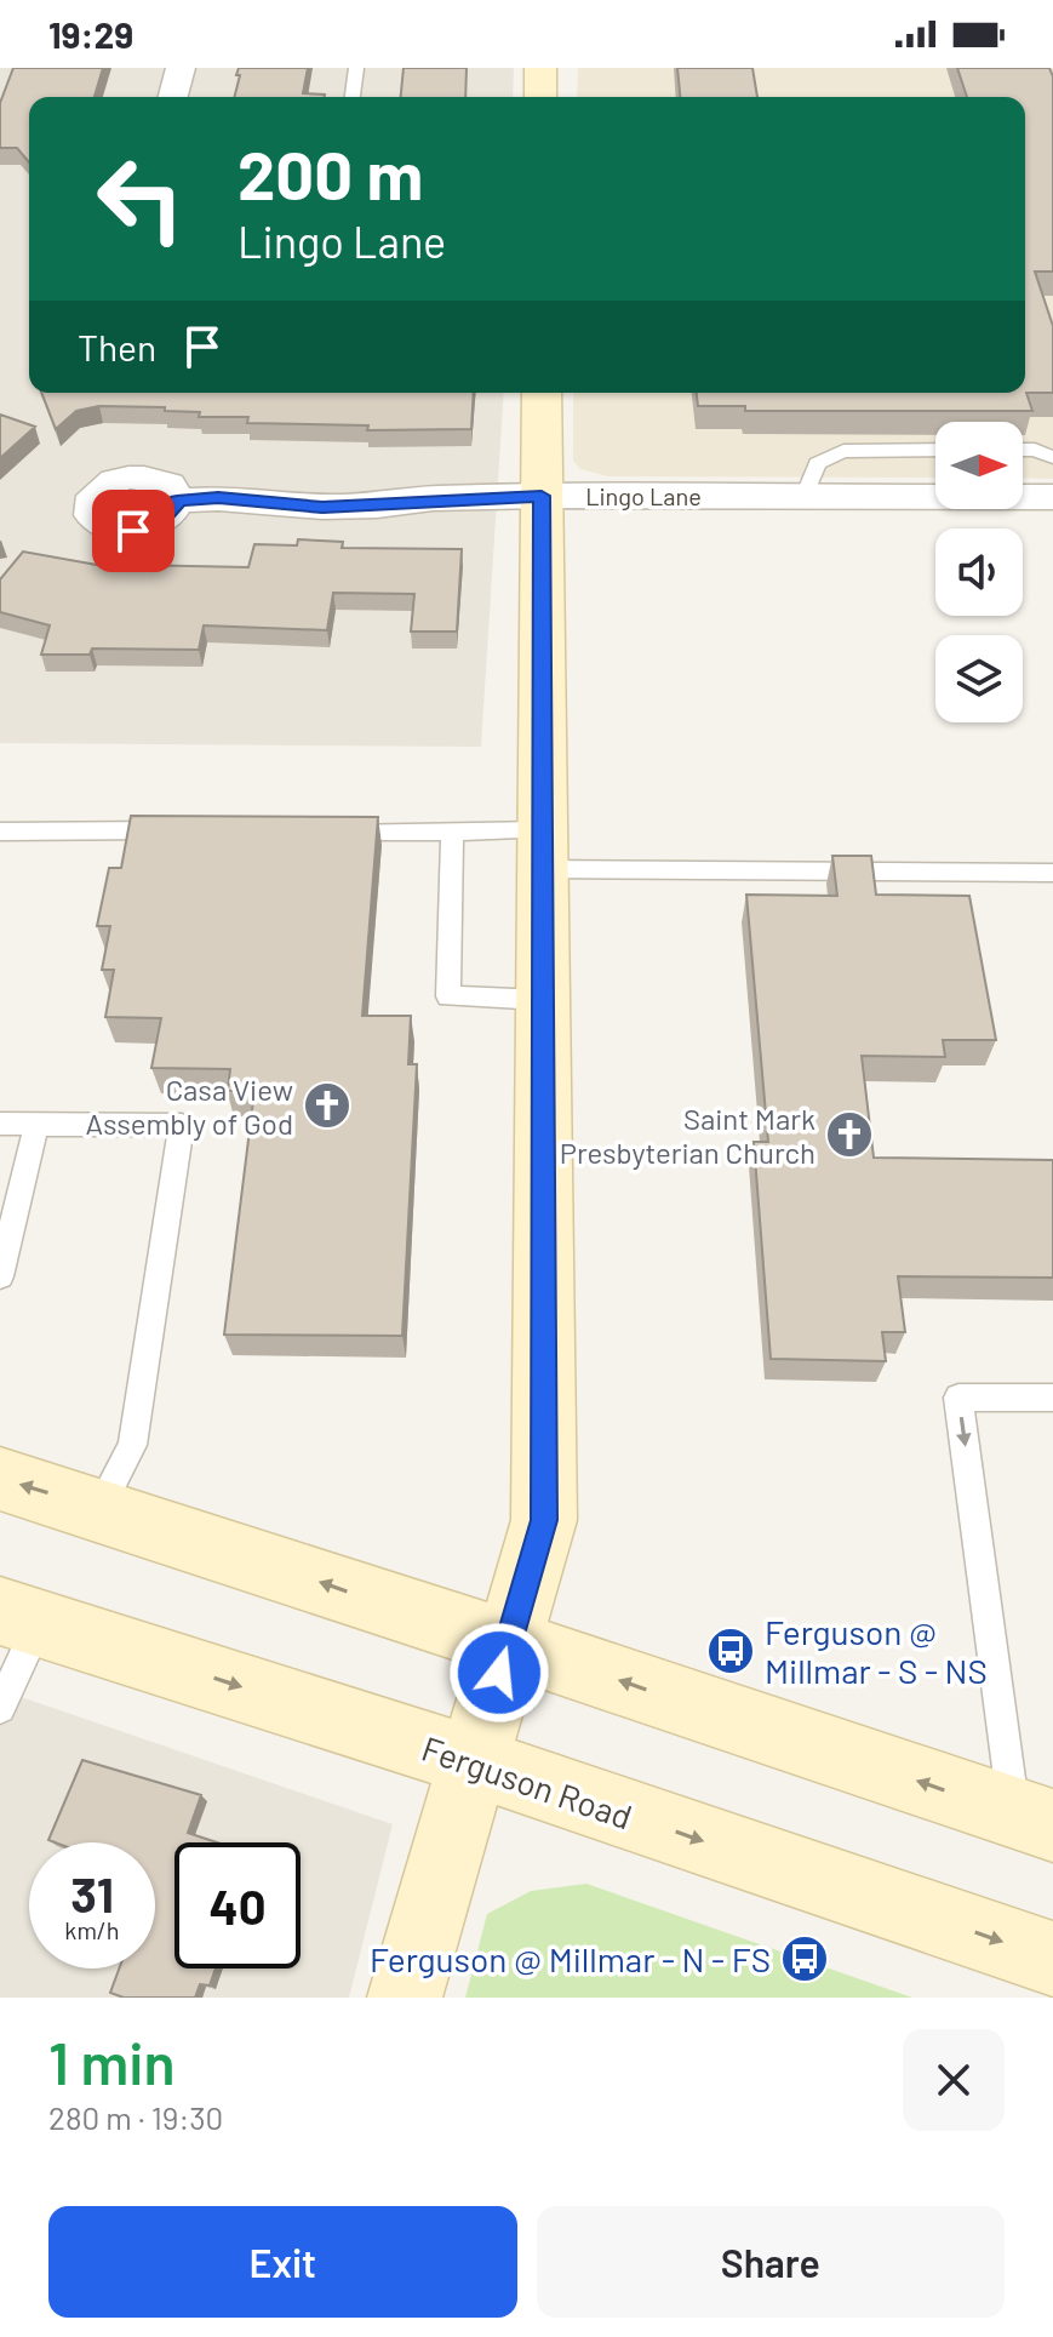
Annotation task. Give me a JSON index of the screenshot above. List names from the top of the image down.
{
  "streets": {
    "street": ["Lingo Lane", "Ferguson Road"]
  },
  "places": {
    "church": ["Casa View Assembly of God", "Saint Mark Presbyterian Church"],
    "bus stop": ["Ferguson @ Millmar - S - NS", "Ferguson @ Millmar - N - FS"]
  },
  "north": "right",
  "page": {
    "status": "19:29",
    "turn": ["200 m", "Lingo Lane"],
    "then": "Then",
    "speed": "31 km/h",
    "limit": "40",
    "heading": ["1 min", "280 m · 19:30"],
    "buttons": ["Exit", "Share"]
  }
}
